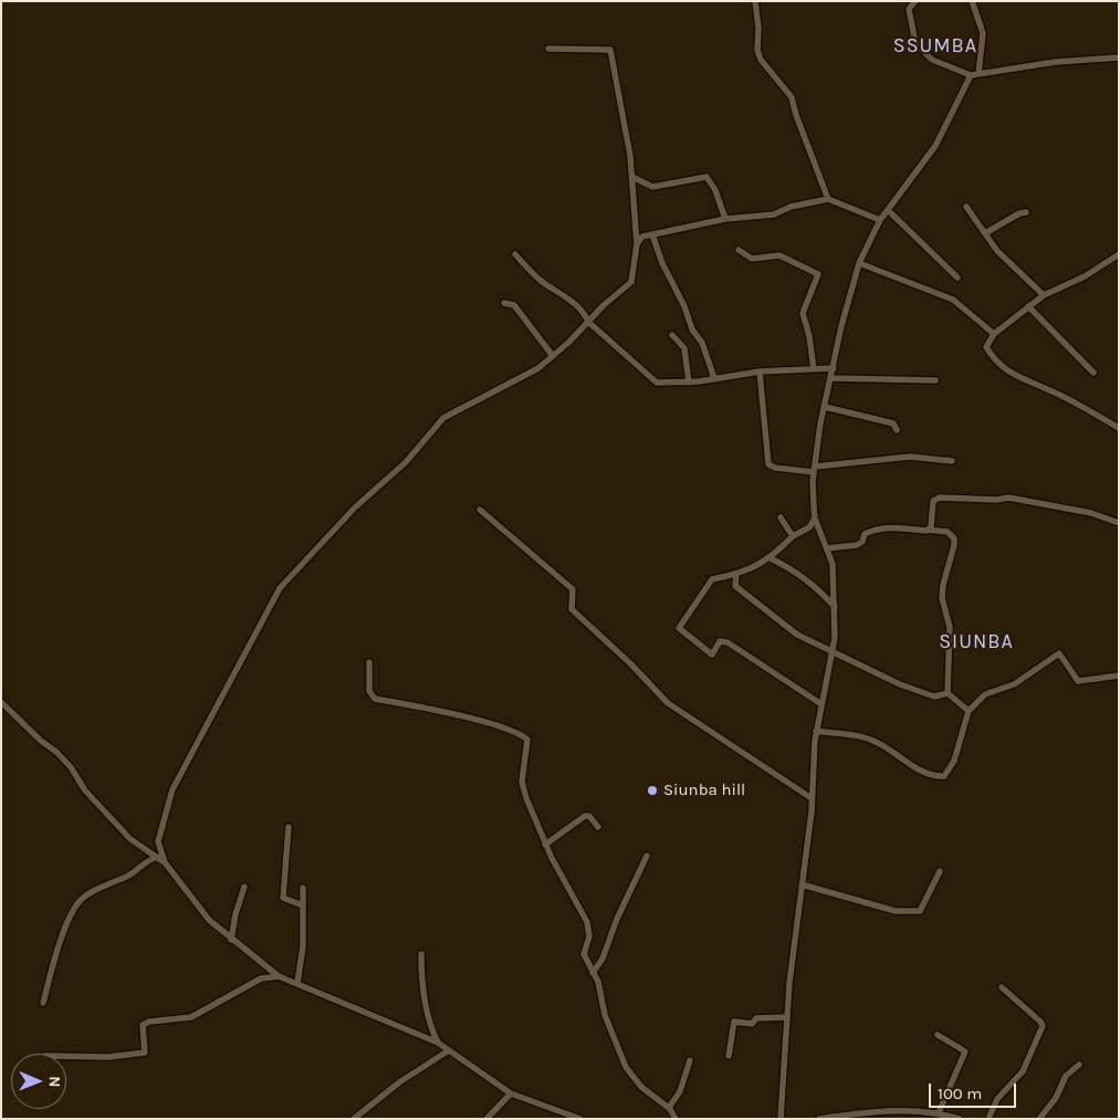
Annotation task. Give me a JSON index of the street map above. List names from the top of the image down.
{
  "districts": ["SSUMBA", "SIUNBA"],
  "places": ["Siunba hill"],
  "scale_bar": "100 m",
  "north": "right"
}
